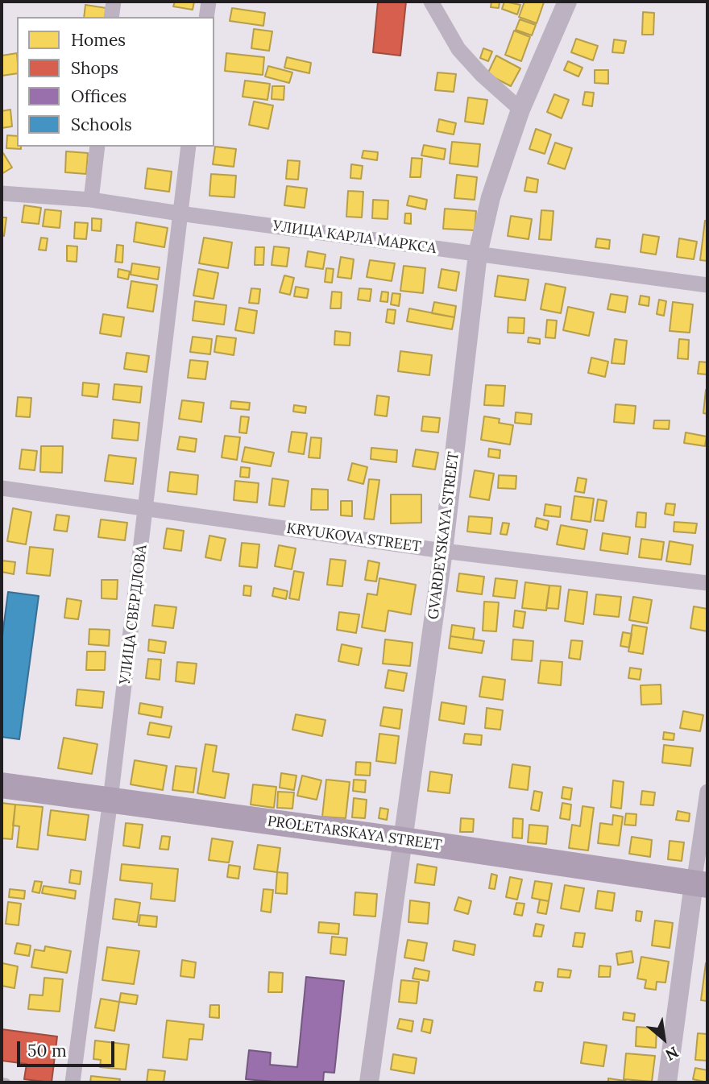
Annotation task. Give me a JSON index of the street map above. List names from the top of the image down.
{
  "streets": {
    "main road": ["PROLETARSKAYA STREET"],
    "street": [
      "УЛИЦА КАРЛА МАРКСА",
      "GVARDEYSKAYA STREET",
      "KRYUKOVA STREET",
      "УЛИЦА СВЕРДЛОВА"
    ]
  },
  "crossings": [
    ["УЛИЦА КАРЛА МАРКСА", "GVARDEYSKAYA STREET"],
    ["УЛИЦА КАРЛА МАРКСА", "УЛИЦА СВЕРДЛОВА"],
    ["GVARDEYSKAYA STREET", "KRYUKOVA STREET"],
    ["GVARDEYSKAYA STREET", "PROLETARSKAYA STREET"],
    ["KRYUKOVA STREET", "УЛИЦА СВЕРДЛОВА"],
    ["УЛИЦА СВЕРДЛОВА", "PROLETARSKAYA STREET"]
  ],
  "legend": [
    "Homes",
    "Shops",
    "Offices",
    "Schools"
  ],
  "scale_bar": "50 m",
  "north": "bottom right"
}
